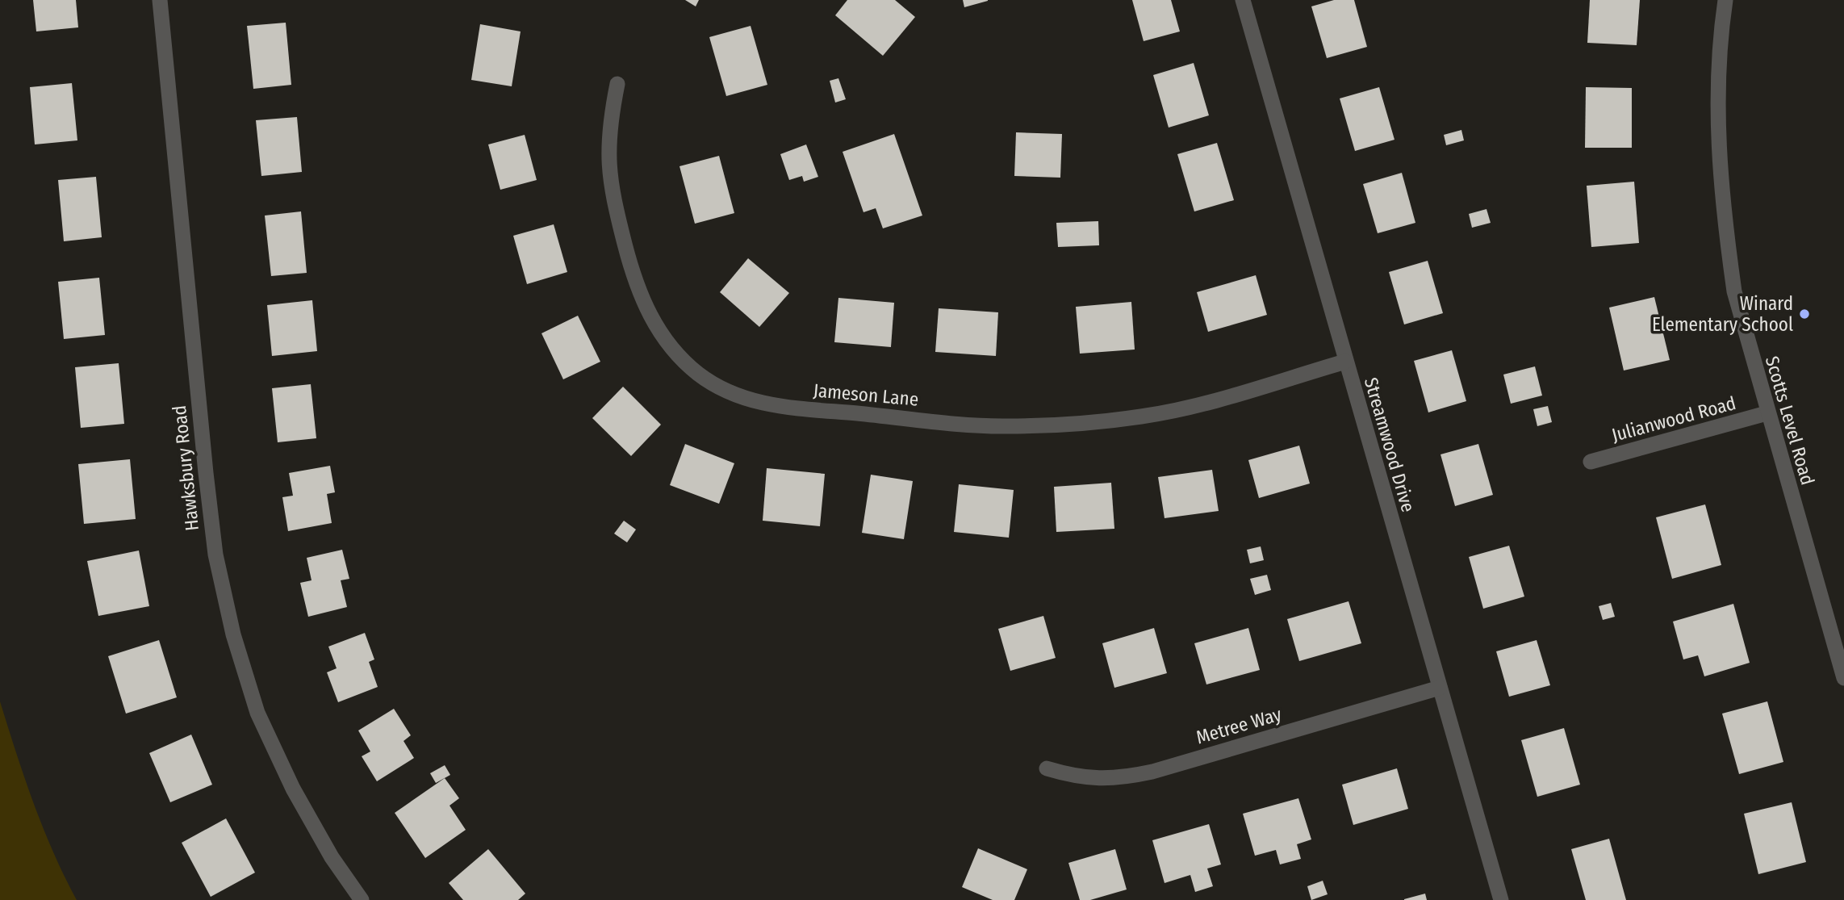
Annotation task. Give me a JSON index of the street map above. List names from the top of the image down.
{
  "streets": {
    "street": [
      "Jameson Lane",
      "Julianwood Road",
      "Scotts Level Road",
      "Streamwood Drive",
      "Hawksbury Road",
      "Metree Way"
    ]
  },
  "crossings": [
    ["Jameson Lane", "Streamwood Drive"],
    ["Julianwood Road", "Scotts Level Road"],
    ["Streamwood Drive", "Metree Way"]
  ],
  "places": ["Winard Elementary School"]
}
